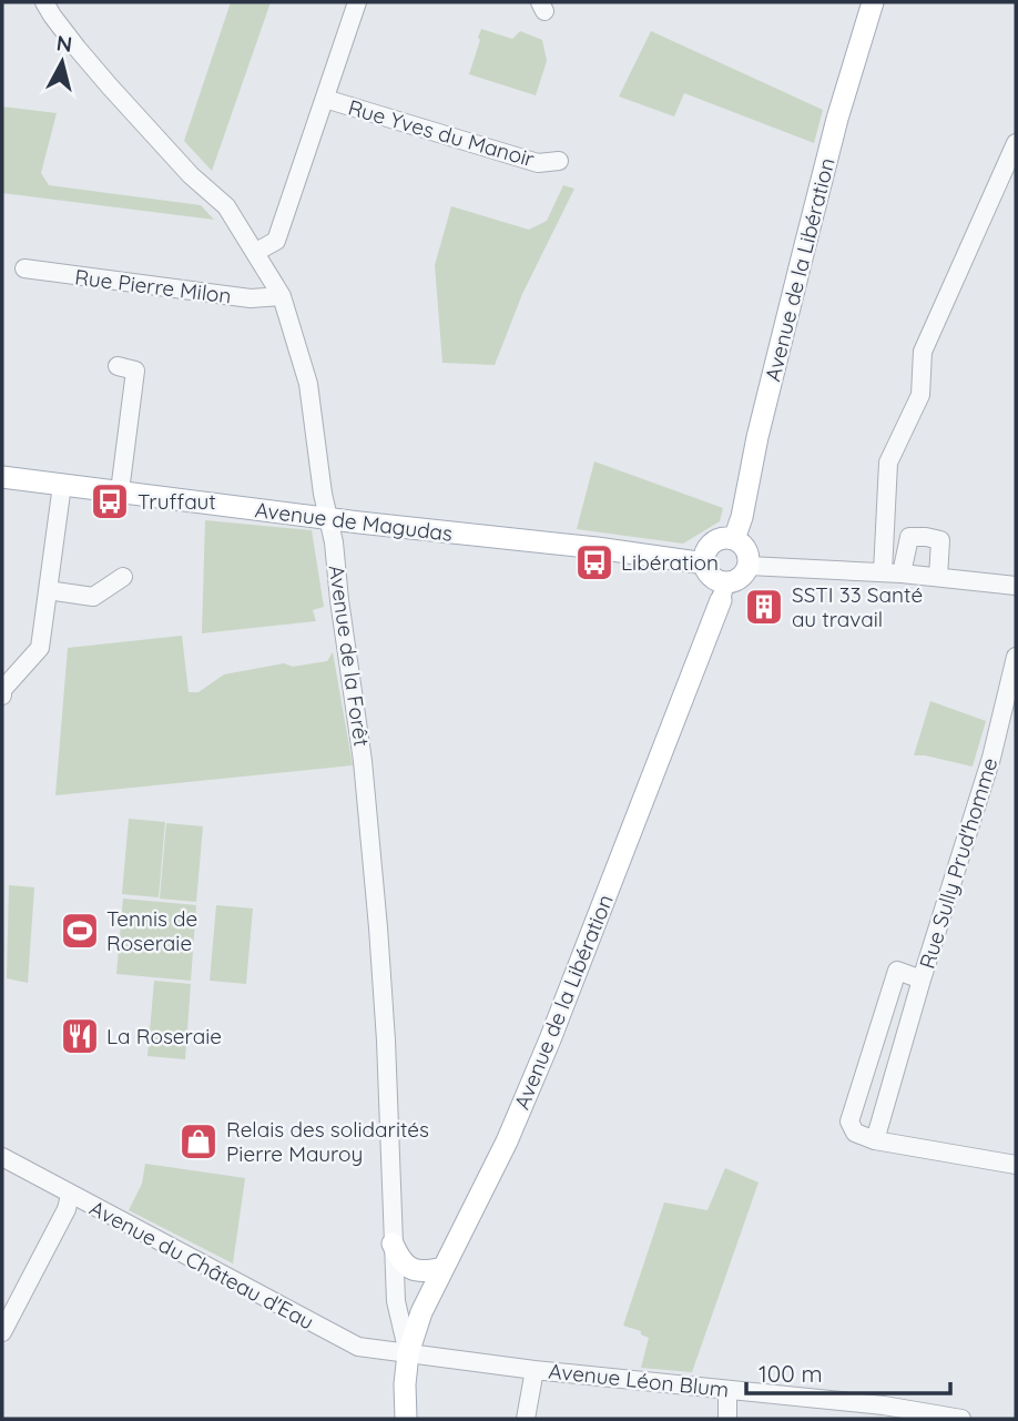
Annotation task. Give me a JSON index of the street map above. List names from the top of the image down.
{
  "streets": {
    "main road": ["Avenue de la Libération", "Avenue de Magudas"],
    "street": [
      "Rue Yves du Manoir",
      "Rue Pierre Milon",
      "Avenue de la Forêt",
      "Rue Sully Prud'homme",
      "Avenue du Château d'Eau",
      "Avenue Léon Blum"
    ]
  },
  "crossings": [
    ["Avenue de la Libération", "Avenue de Magudas"],
    ["Avenue de la Libération", "Avenue de la Forêt"],
    ["Avenue de la Libération", "Avenue du Château d'Eau"],
    ["Avenue de la Libération", "Avenue Léon Blum"],
    ["Rue Pierre Milon", "Avenue de la Forêt"],
    ["Avenue de Magudas", "Avenue de la Forêt"],
    ["Avenue de la Forêt", "Avenue du Château d'Eau"],
    ["Avenue de la Forêt", "Avenue Léon Blum"],
    ["Avenue du Château d'Eau", "Avenue Léon Blum"]
  ],
  "places": {
    "bus stop": ["Truffaut", "Libération"],
    "building": ["SSTI 33 Santé au travail"],
    "sports": ["Tennis de Roseraie"],
    "restaurant": ["La Roseraie"],
    "shop": ["Relais des solidarités Pierre Mauroy"]
  },
  "scale_bar": "100 m",
  "north": "top"
}
